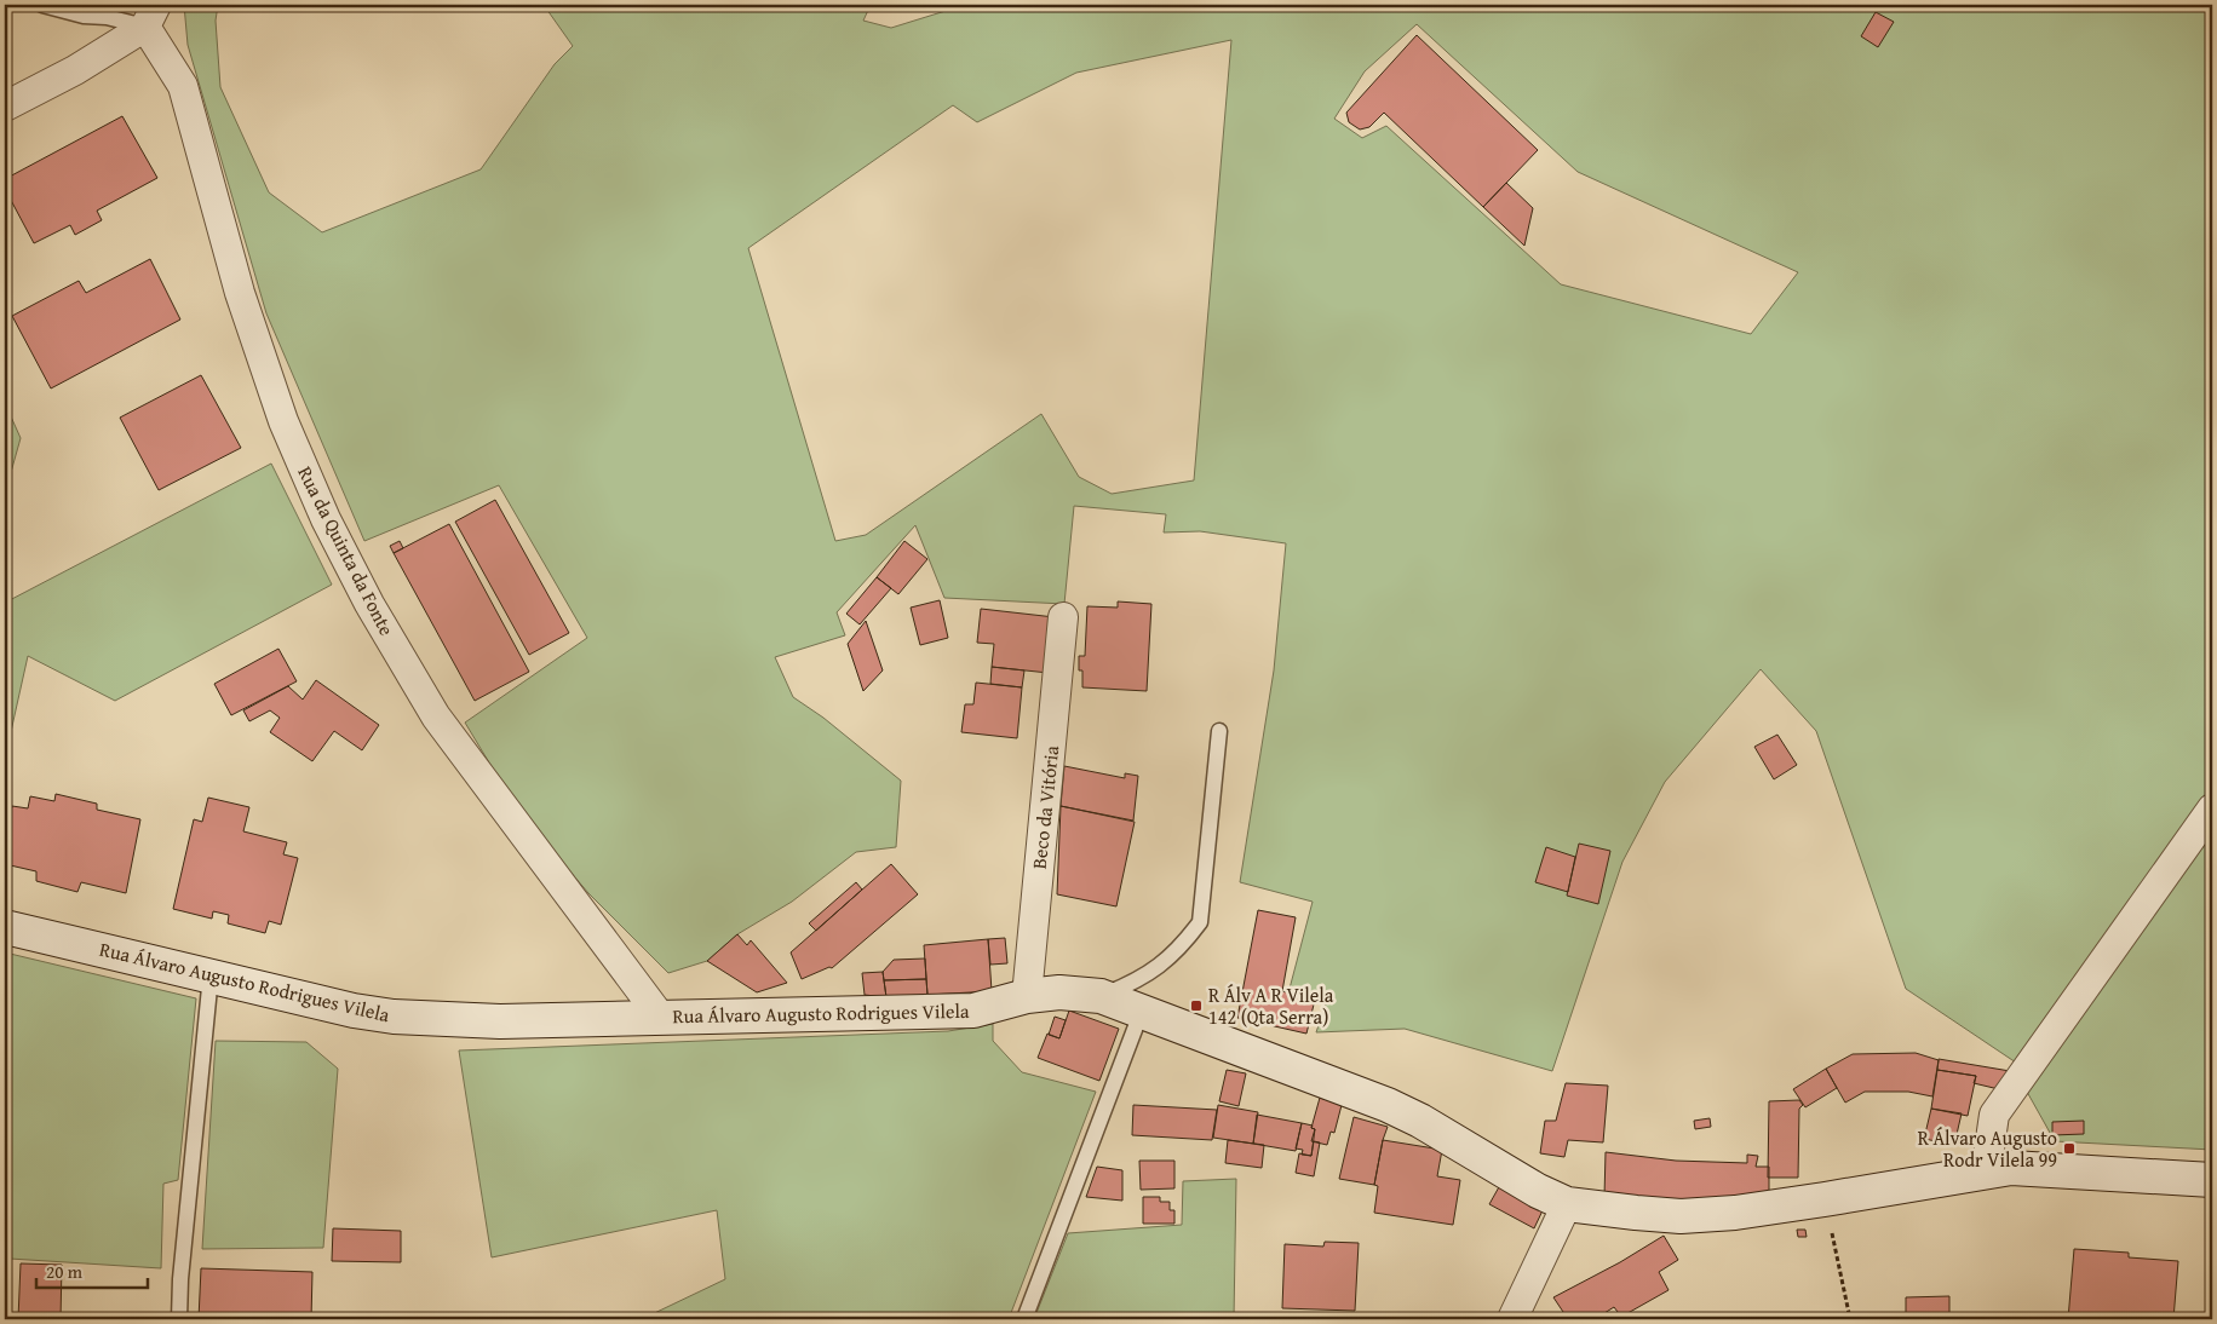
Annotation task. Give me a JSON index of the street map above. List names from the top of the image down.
{
  "streets": {
    "main road": ["Rua Álvaro Augusto Rodrigues Vilela"],
    "street": ["Rua da Quinta da Fonte", "Beco da Vitória"]
  },
  "crossings": [
    ["Rua da Quinta da Fonte", "Rua Álvaro Augusto Rodrigues Vilela"],
    ["Beco da Vitória", "Rua Álvaro Augusto Rodrigues Vilela"]
  ],
  "places": {
    "transit": ["R Álv A R Vilela 142 (Qta Serra)", "R Álvaro Augusto Rodr Vilela 99"]
  },
  "scale_bar": "20 m"
}
